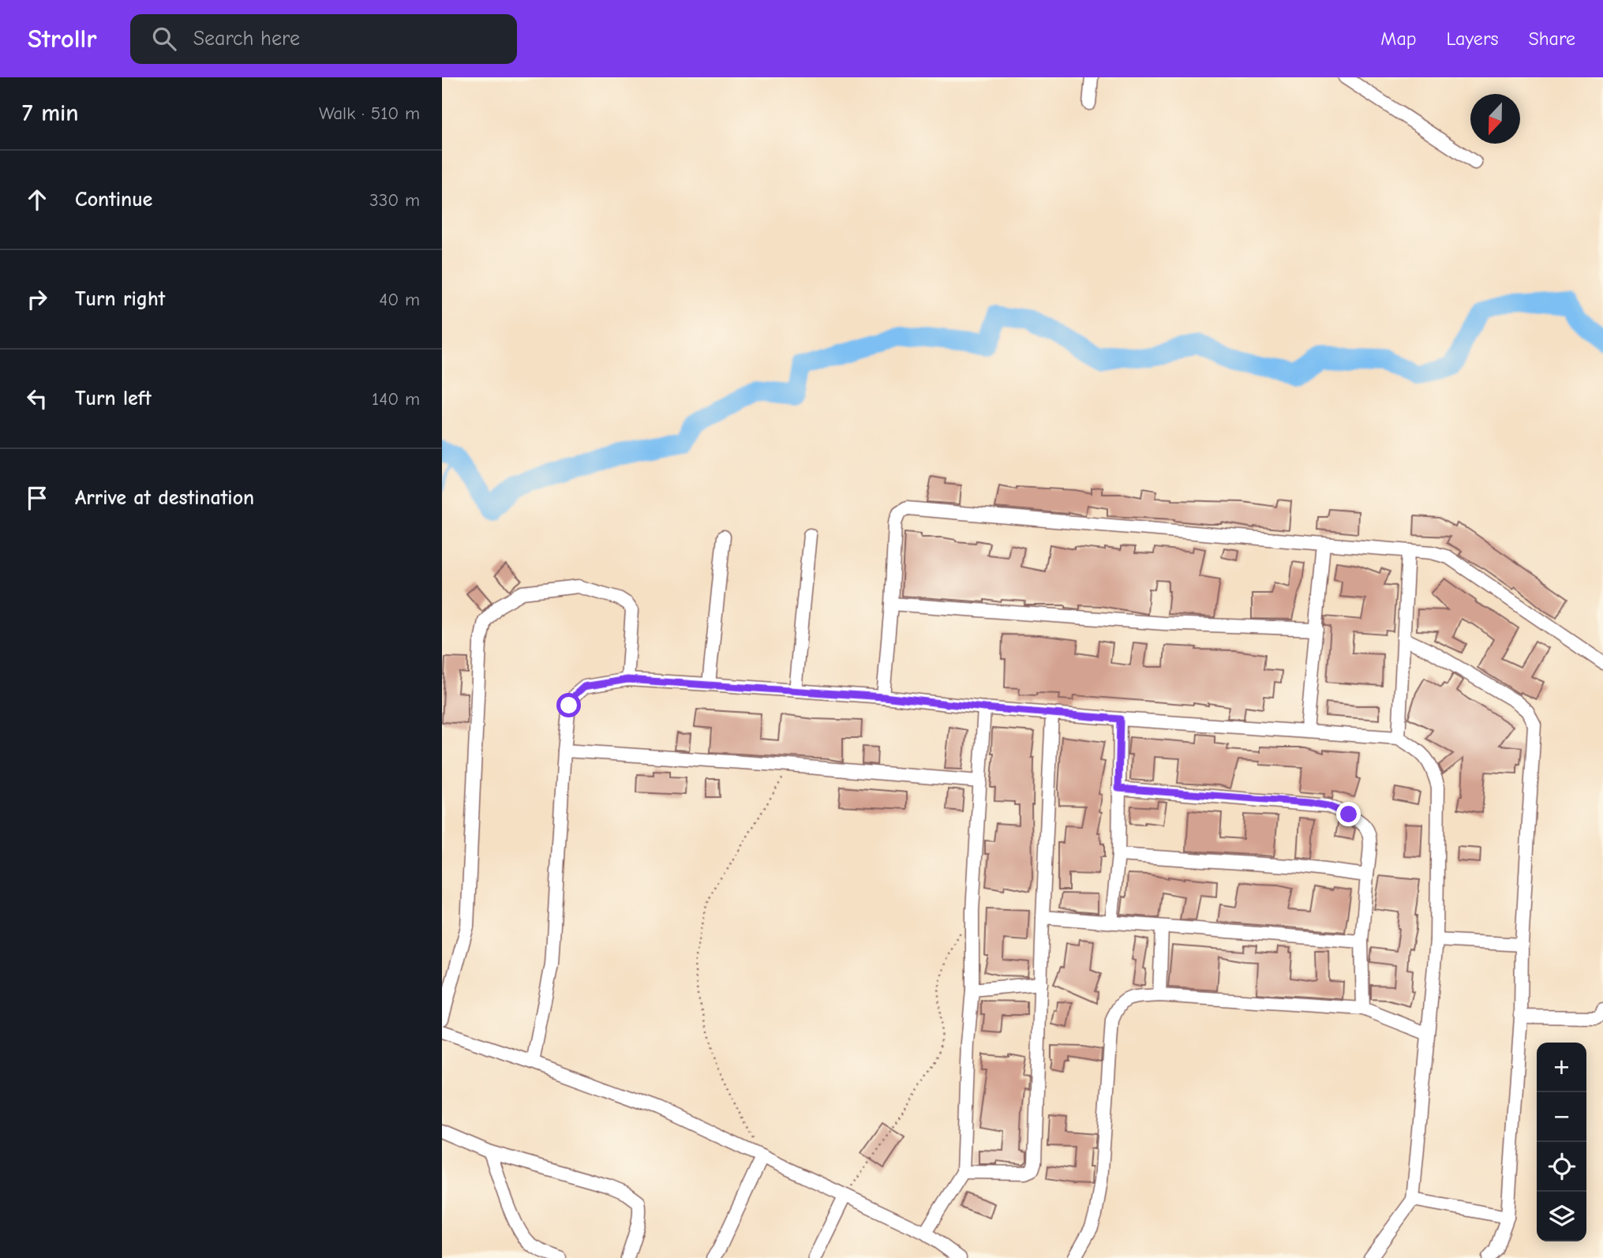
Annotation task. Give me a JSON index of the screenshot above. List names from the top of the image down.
{
  "north": "bottom",
  "page": {
    "header": "Strollr",
    "search": "Search here",
    "nav": ["Map", "Layers", "Share"],
    "heading": ["7 min", "Walk · 510 m"],
    "list": [
      ["Continue", "330 m"],
      ["Turn right", "40 m"],
      ["Turn left", "140 m"],
      "Arrive at destination"
    ],
    "map_buttons": ["+", "−"]
  }
}
